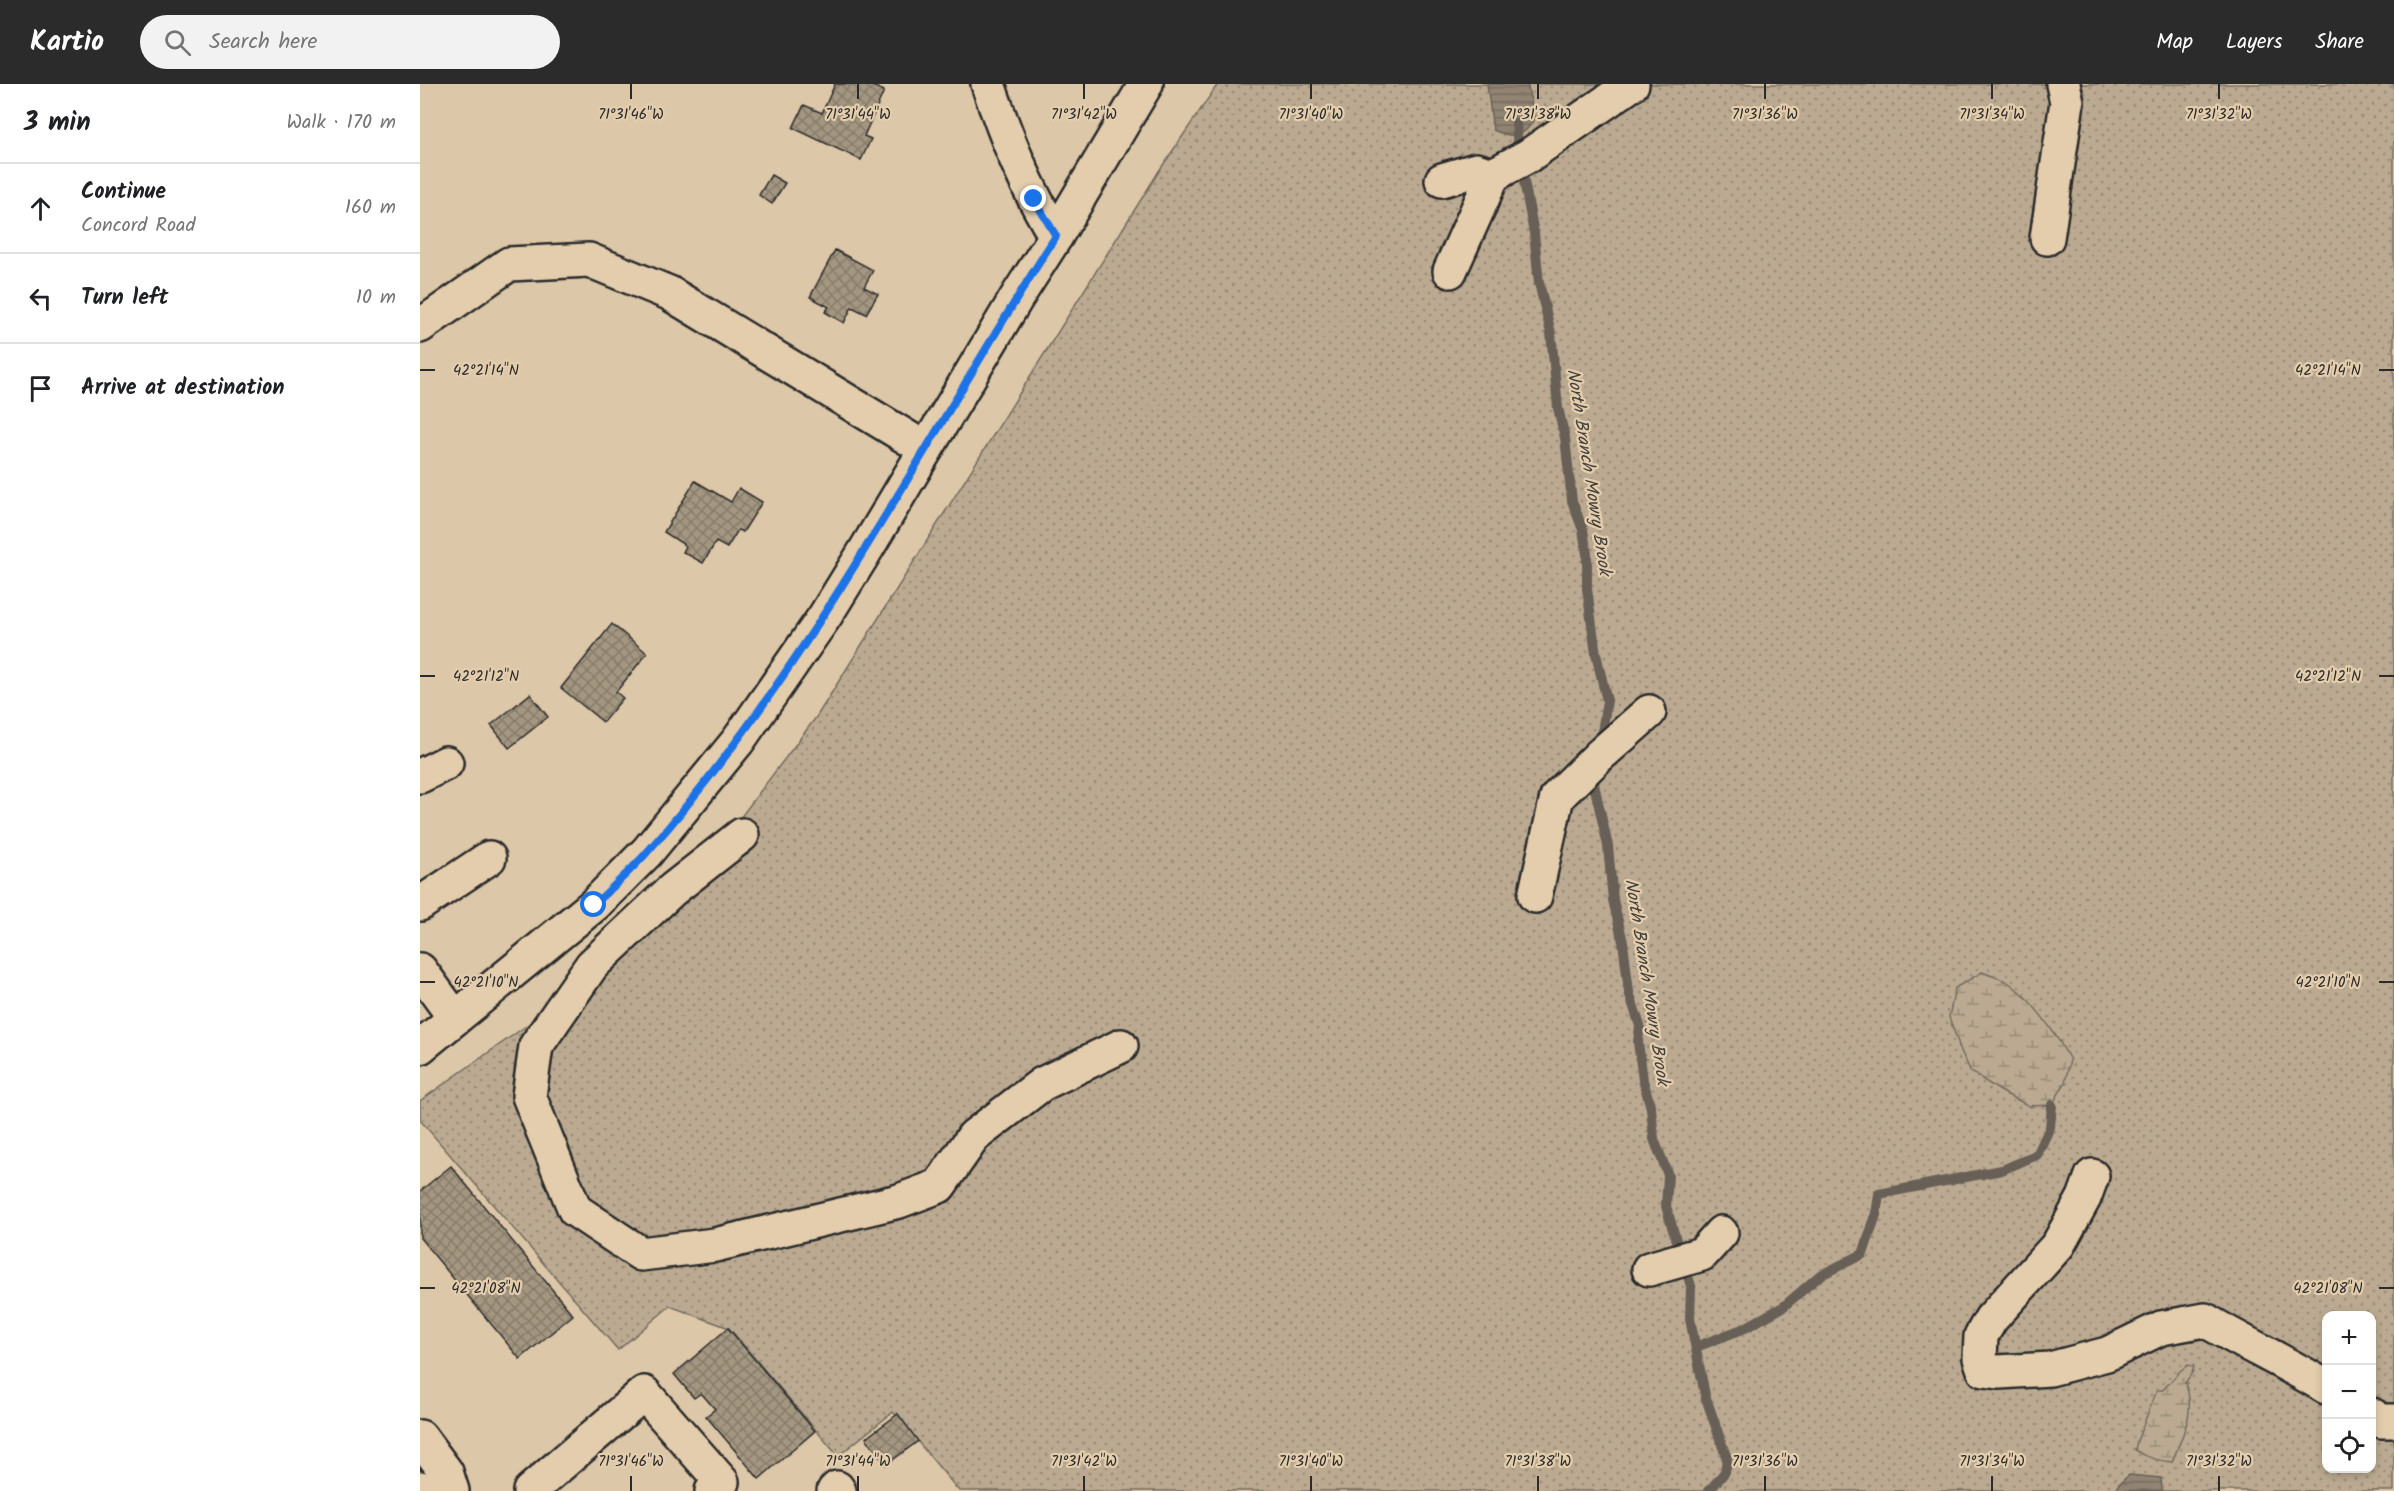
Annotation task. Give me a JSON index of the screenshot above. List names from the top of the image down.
{
  "water": ["North Branch Mowry Brook"],
  "page": {
    "header": "Kartio",
    "search": "Search here",
    "nav": ["Map", "Layers", "Share"],
    "heading": ["3 min", "Walk · 170 m"],
    "list": [
      ["Continue", "Concord Road", "160 m"],
      ["Turn left", "10 m"],
      "Arrive at destination"
    ],
    "map_buttons": ["+", "−"]
  },
  "coordinates": [
    "71°31'46\"W",
    "71°31'44\"W",
    "71°31'42\"W",
    "71°31'40\"W",
    "71°31'38\"W",
    "71°31'36\"W",
    "71°31'34\"W",
    "71°31'32\"W",
    "42°21'14\"N",
    "42°21'12\"N",
    "42°21'10\"N",
    "42°21'08\"N"
  ]
}
